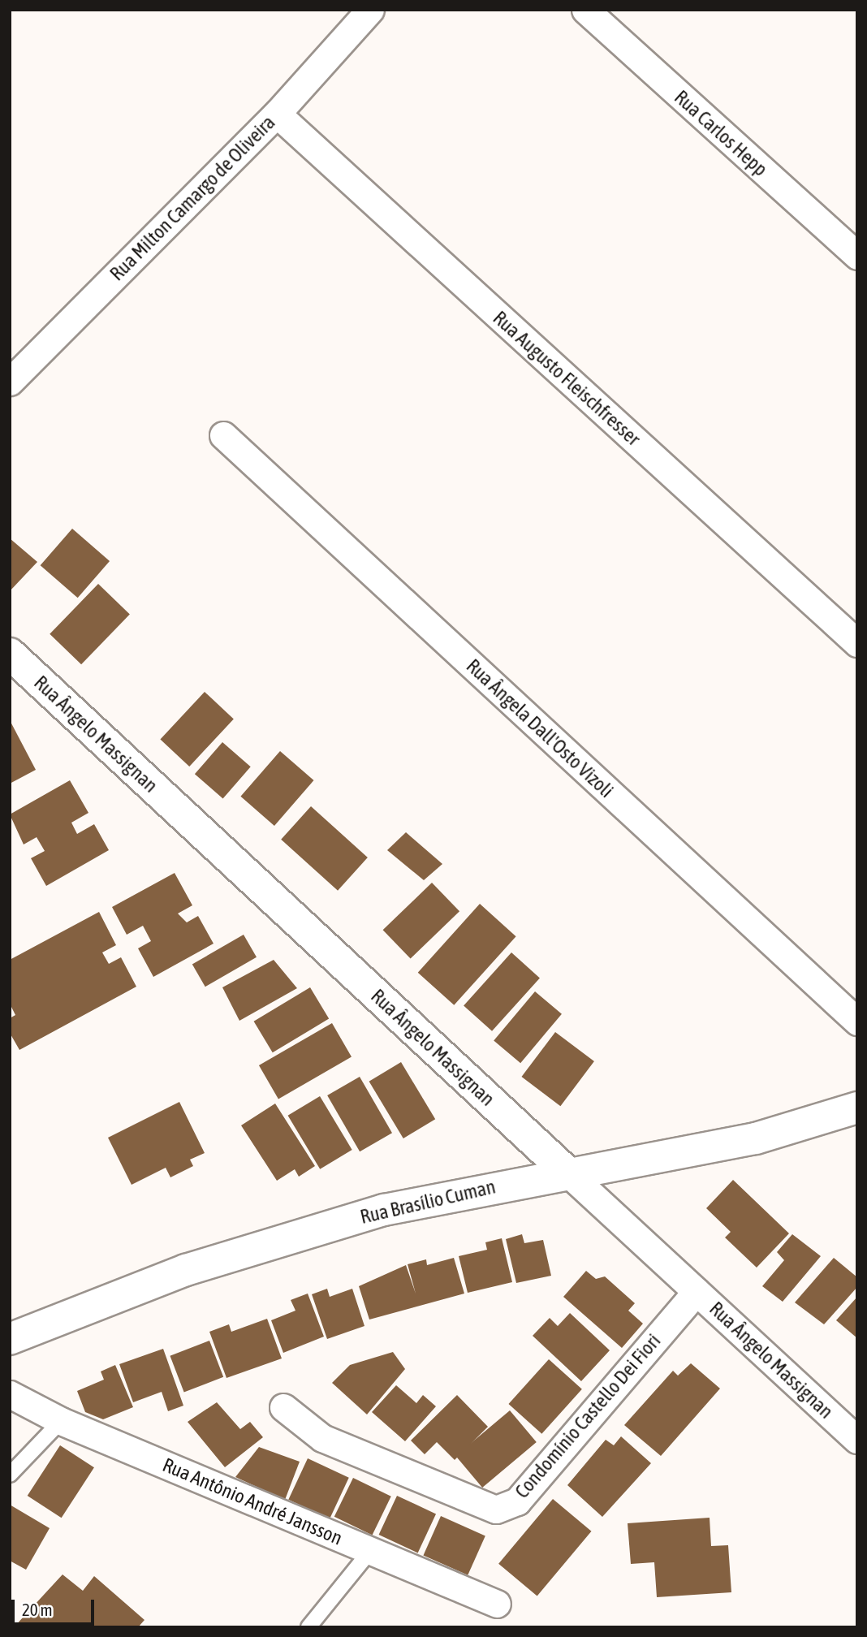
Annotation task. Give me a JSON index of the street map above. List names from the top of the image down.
{
  "streets": {
    "street": [
      "Rua Carlos Hepp",
      "Rua Milton Camargo de Oliveira",
      "Rua Augusto Fleischfresser",
      "Rua Ângela Dall'Osto Vizoli",
      "Rua Ângelo Massignan",
      "Rua Brasílio Cuman",
      "Condomínio Castello Dei Fiori",
      "Rua Antônio André Jansson"
    ]
  },
  "crossings": [
    ["Rua Milton Camargo de Oliveira", "Rua Augusto Fleischfresser"],
    ["Rua Ângelo Massignan", "Rua Brasílio Cuman"],
    ["Rua Ângelo Massignan", "Condomínio Castello Dei Fiori"]
  ],
  "scale_bar": "20 m"
}
